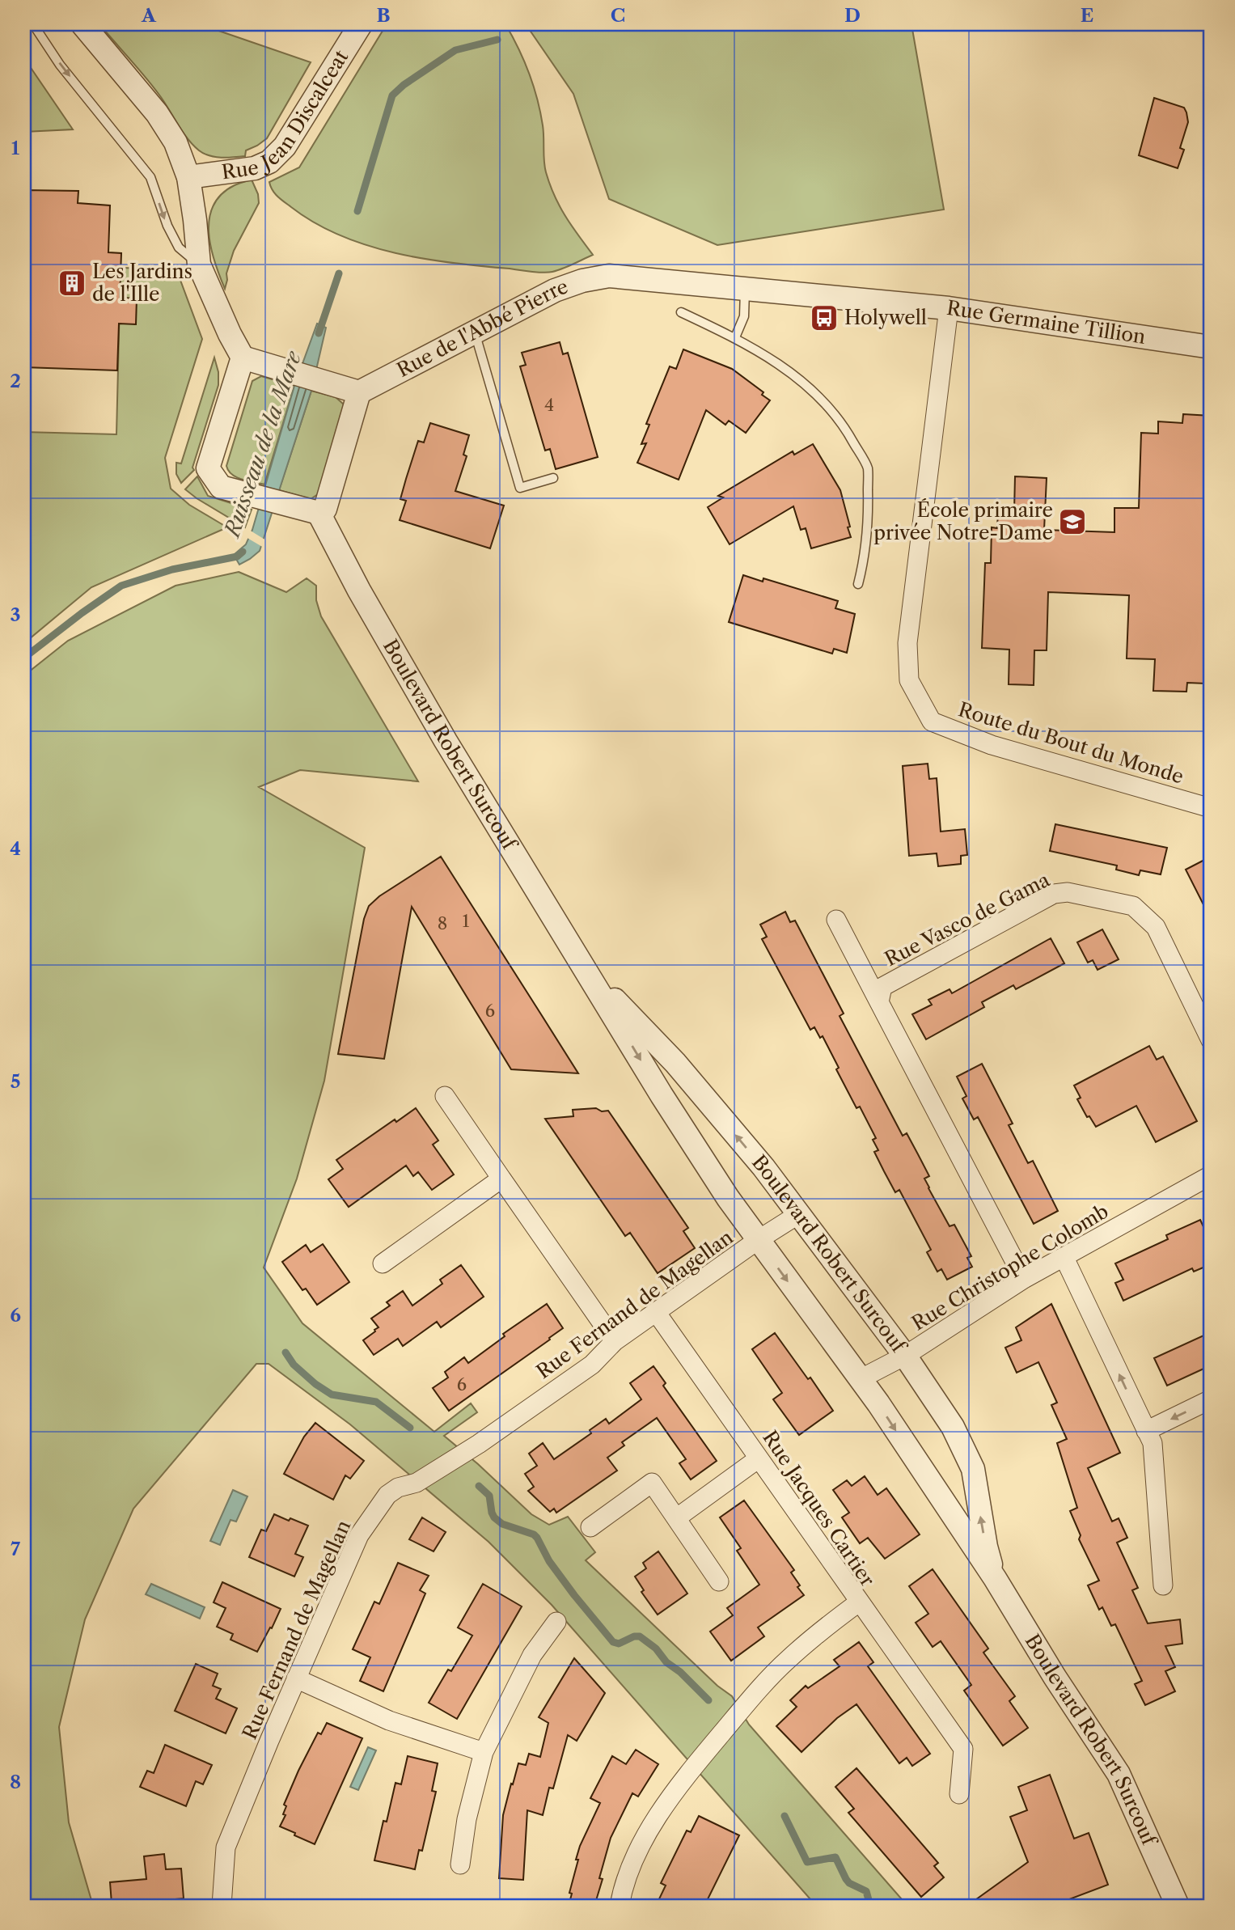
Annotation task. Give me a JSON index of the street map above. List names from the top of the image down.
{
  "streets": {
    "street": [
      "Rue Jean Discalceat",
      "Rue Germaine Tillion",
      "Rue de l'Abbé Pierre",
      "Route du Bout du Monde",
      "Boulevard Robert Surcouf",
      "Rue Vasco de Gama",
      "Rue Christophe Colomb",
      "Rue Fernand de Magellan",
      "Rue Jacques Cartier"
    ]
  },
  "crossings": [
    ["Rue Germaine Tillion", "Rue de l'Abbé Pierre"],
    ["Rue Germaine Tillion", "Route du Bout du Monde"],
    ["Boulevard Robert Surcouf", "Rue Christophe Colomb"],
    ["Boulevard Robert Surcouf", "Rue Fernand de Magellan"],
    ["Rue Vasco de Gama", "Rue Christophe Colomb"],
    ["Rue Fernand de Magellan", "Rue Jacques Cartier"]
  ],
  "water": ["Ruisseau de la Mare"],
  "places": {
    "building": ["Les Jardins de l'Ille"],
    "bus stop": ["Holywell"],
    "school or university": ["École primaire privée Notre-Dame"]
  },
  "house_numbers": [
    "4",
    "1",
    "8",
    "6",
    "6"
  ],
  "grid": {
    "columns": [
      "A",
      "B",
      "C",
      "D",
      "E"
    ],
    "rows": [
      "1",
      "2",
      "3",
      "4",
      "5",
      "6",
      "7",
      "8"
    ]
  }
}
